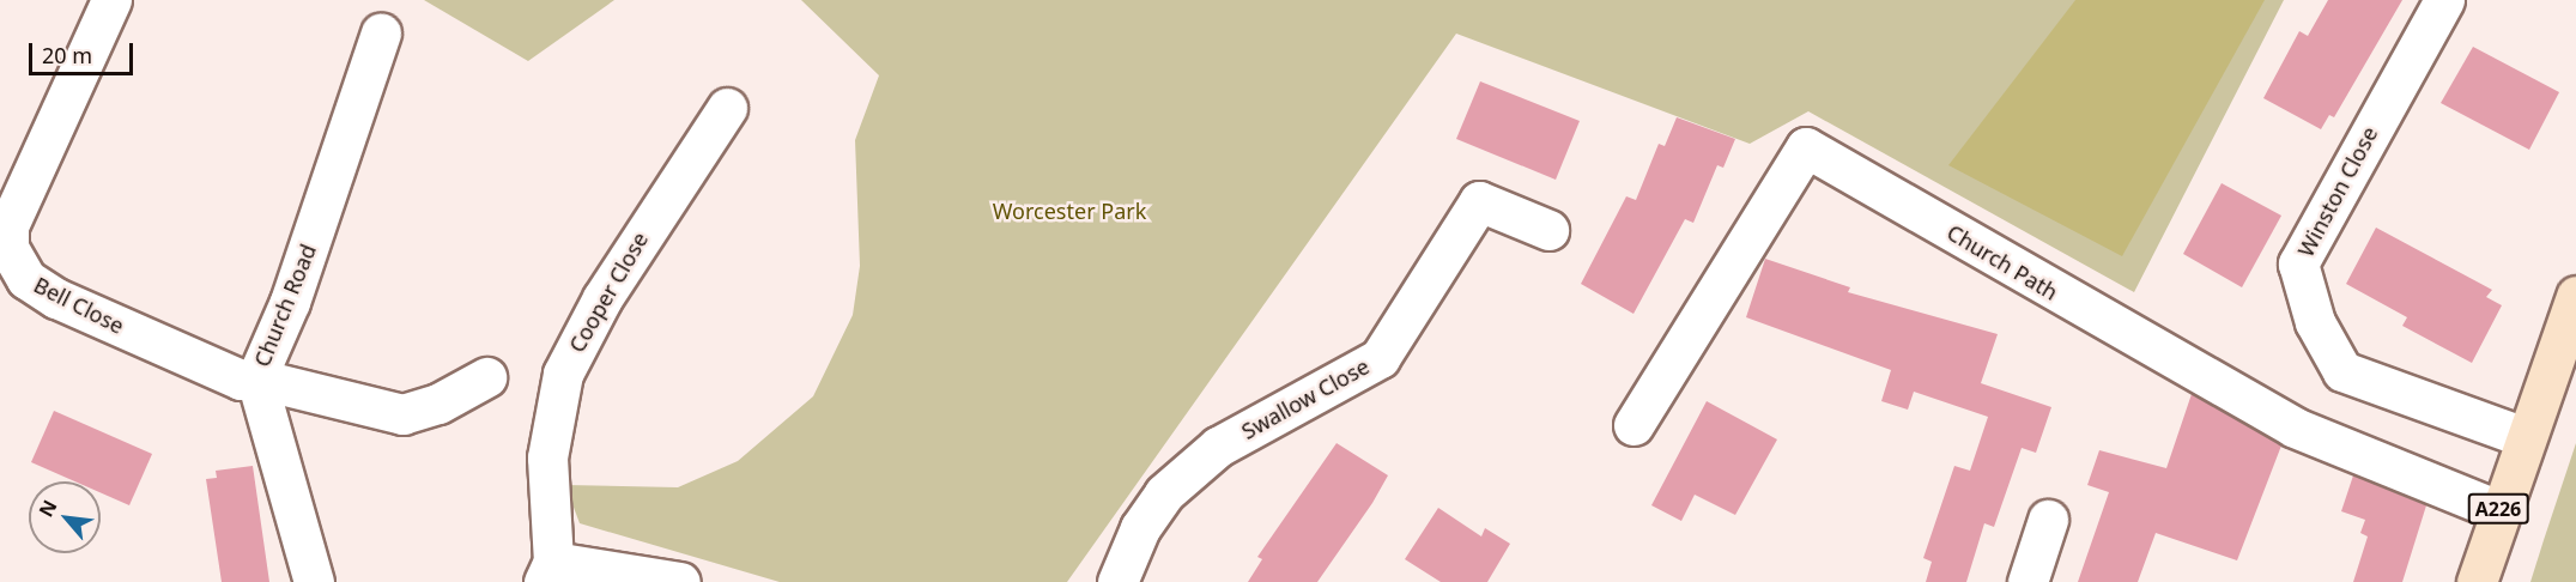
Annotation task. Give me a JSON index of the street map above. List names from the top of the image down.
{
  "streets": {
    "main road": ["A226"],
    "street": [
      "Winston Close",
      "Church Path",
      "Cooper Close",
      "Bell Close",
      "Church Road",
      "Swallow Close"
    ]
  },
  "crossings": [
    ["Winston Close", "A226"],
    ["Church Path", "A226"],
    ["Bell Close", "Church Road"]
  ],
  "parks": ["Worcester Park"],
  "scale_bar": "20 m",
  "north": "top left"
}
